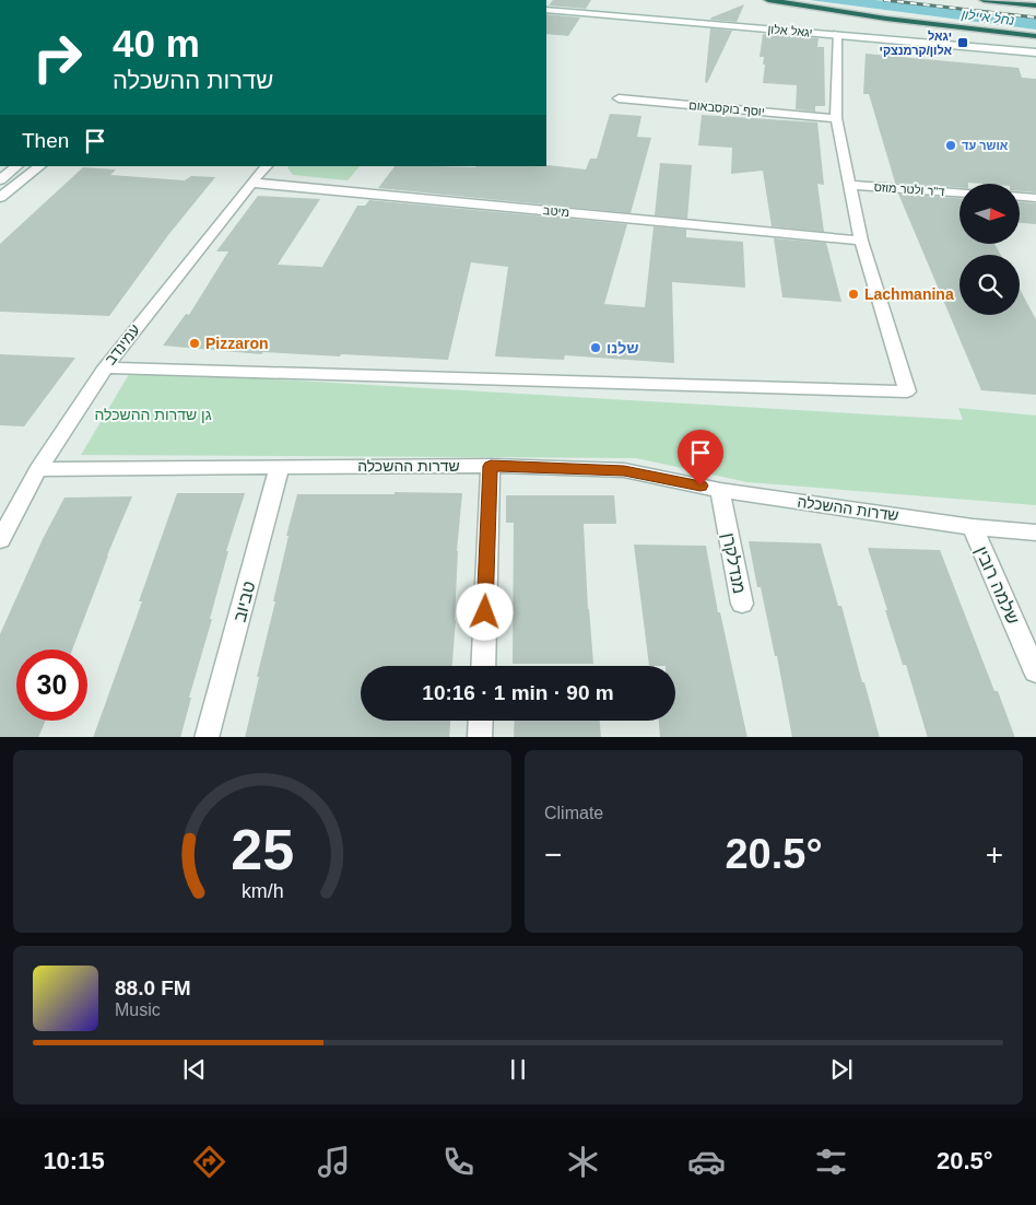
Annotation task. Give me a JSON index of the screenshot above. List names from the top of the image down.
{
  "streets": {
    "street": [
      "יגאל אלון",
      "יוסף בוקסבאום",
      "ד\"ר ולטר מוזס",
      "מיטב",
      "עמינדב",
      "שדרות ההשכלה",
      "מנדלקרן",
      "שלמה רובין",
      "טביוב"
    ]
  },
  "crossings": [
    ["מיטב", "עמינדב"],
    ["עמינדב", "שדרות ההשכלה"],
    ["שדרות ההשכלה", "מנדלקרן"],
    ["שדרות ההשכלה", "שלמה רובין"],
    ["שדרות ההשכלה", "טביוב"]
  ],
  "water": ["נחל איילון"],
  "parks": ["גן שדרות ההשכלה"],
  "places": {
    "transit": ["יגאל אלון/קרמנצקי"],
    "other": [
      "אושר עד",
      "Lachmanina",
      "Pizzaron",
      "שלנו"
    ]
  },
  "north": "right",
  "page": {
    "turn": ["40 m", "שדרות ההשכלה"],
    "then": "Then",
    "limit": "30",
    "trip": "10:16 · 1 min · 90 m",
    "tile": "Climate",
    "heat": ["−", "20.5°", "+"],
    "song": ["88.0 FM", "Music"],
    "tabs": ["10:15", "20.5°"],
    "gauge": ["25", "km/h"]
  }
}
